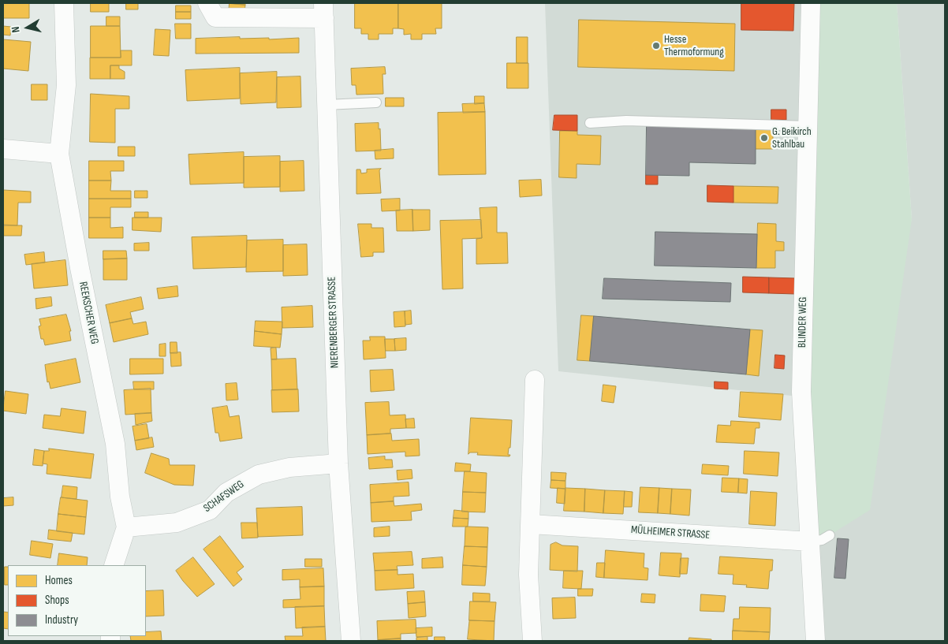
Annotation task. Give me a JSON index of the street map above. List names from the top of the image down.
{
  "streets": {
    "street": [
      "REEKSCHER WEG",
      "NIERENBERGER STRASSE",
      "BLINDER WEG",
      "SCHAFSWEG",
      "MÜLHEIMER STRASSE"
    ]
  },
  "crossings": [
    ["REEKSCHER WEG", "SCHAFSWEG"],
    ["NIERENBERGER STRASSE", "SCHAFSWEG"],
    ["BLINDER WEG", "MÜLHEIMER STRASSE"]
  ],
  "places": ["Hesse Thermoformung", "G. Beikirch Stahlbau"],
  "legend": ["Homes", "Shops", "Industry"],
  "north": "left"
}
